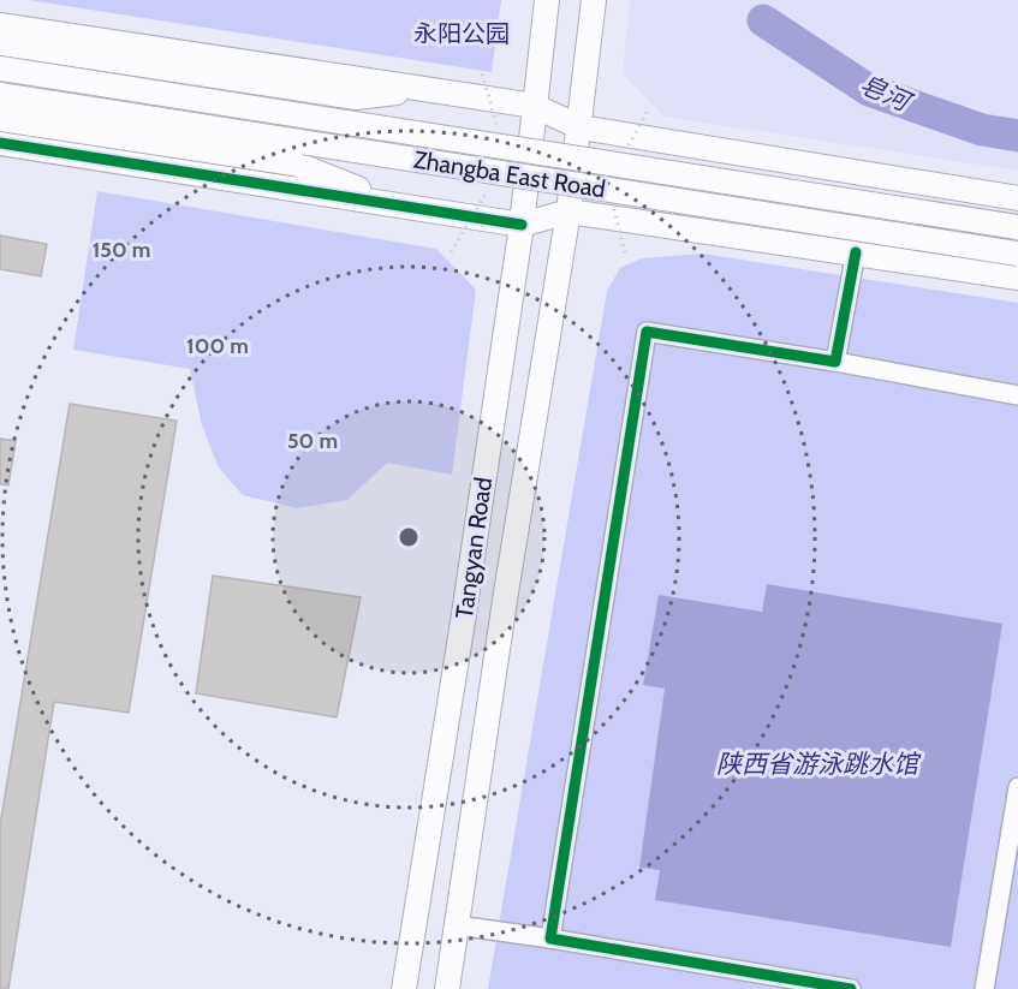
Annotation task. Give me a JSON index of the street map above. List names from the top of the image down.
{
  "streets": {
    "main road": ["Zhangba East Road", "Tangyan Road"]
  },
  "crossings": [
    ["Zhangba East Road", "Tangyan Road"]
  ],
  "water": ["皂河", "陕西省游泳跳水馆"],
  "parks": ["永阳公园"],
  "rings": ["150 m", "100 m", "50 m"]
}
